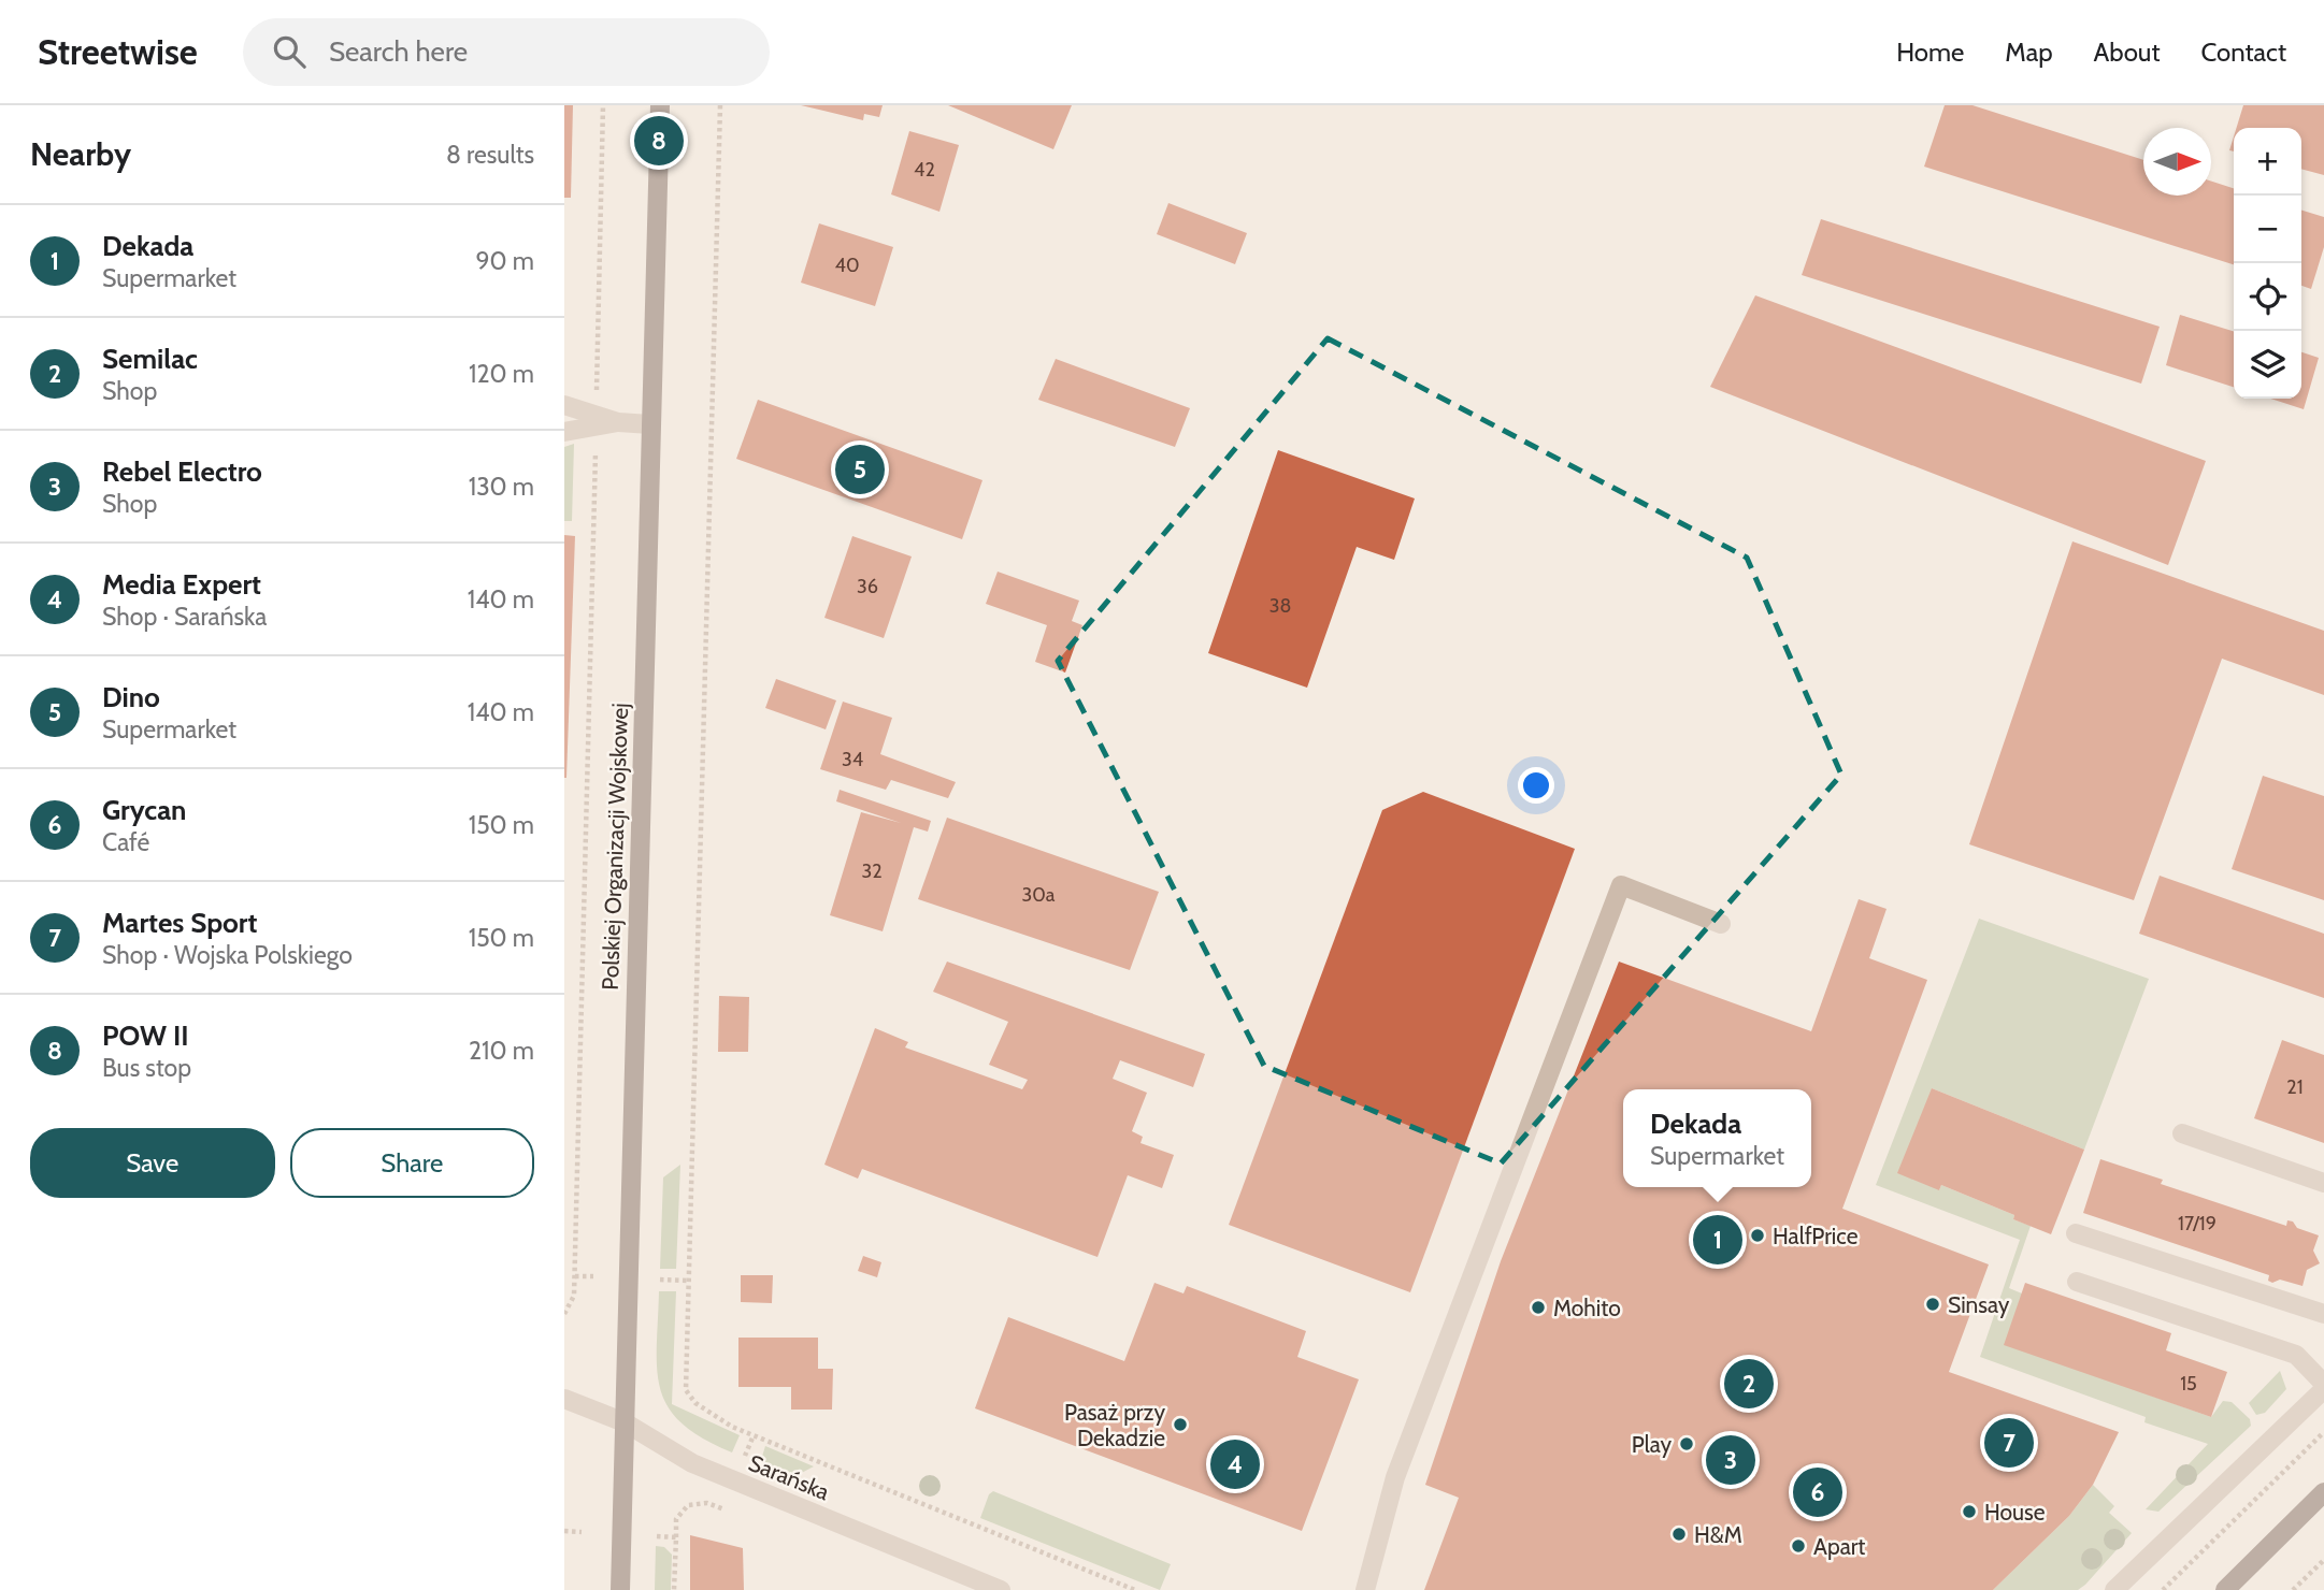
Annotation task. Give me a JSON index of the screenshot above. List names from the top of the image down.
{
  "streets": {
    "main road": ["Polskiej Organizacji Wojskowej"],
    "street": ["Sarańska"]
  },
  "crossings": [
    ["Polskiej Organizacji Wojskowej", "Sarańska"]
  ],
  "places": [
    "HalfPrice",
    "Sinsay",
    "Mohito",
    "Pasaż przy Dekadzie",
    "Play",
    "House",
    "H&M",
    "Apart"
  ],
  "house_numbers": [
    "42",
    "40",
    "36",
    "38",
    "34",
    "32",
    "30a",
    "21",
    "17/19",
    "15"
  ],
  "north": "right",
  "page": {
    "header": "Streetwise",
    "search": "Search here",
    "nav": [
      "Home",
      "Map",
      "About",
      "Contact"
    ],
    "heading": ["Nearby", "8 results"],
    "pins": [
      "8",
      "5",
      "1",
      "2",
      "7",
      "3",
      "4",
      "6"
    ],
    "map_buttons": ["+", "−"],
    "list": [
      {
        "mark": "1",
        "name": "Dekada",
        "note": "Supermarket",
        "value": "90 m"
      },
      {
        "mark": "2",
        "name": "Semilac",
        "note": "Shop",
        "value": "120 m"
      },
      {
        "mark": "3",
        "name": "Rebel Electro",
        "note": "Shop",
        "value": "130 m"
      },
      {
        "mark": "4",
        "name": "Media Expert",
        "note": "Shop · Sarańska",
        "value": "140 m"
      },
      {
        "mark": "5",
        "name": "Dino",
        "note": "Supermarket",
        "value": "140 m"
      },
      {
        "mark": "6",
        "name": "Grycan",
        "note": "Café",
        "value": "150 m"
      },
      {
        "mark": "7",
        "name": "Martes Sport",
        "note": "Shop · Wojska Polskiego",
        "value": "150 m"
      },
      {
        "mark": "8",
        "name": "POW II",
        "note": "Bus stop",
        "value": "210 m"
      }
    ],
    "popup": ["Dekada", "Supermarket"],
    "buttons": ["Save", "Share"]
  }
}
